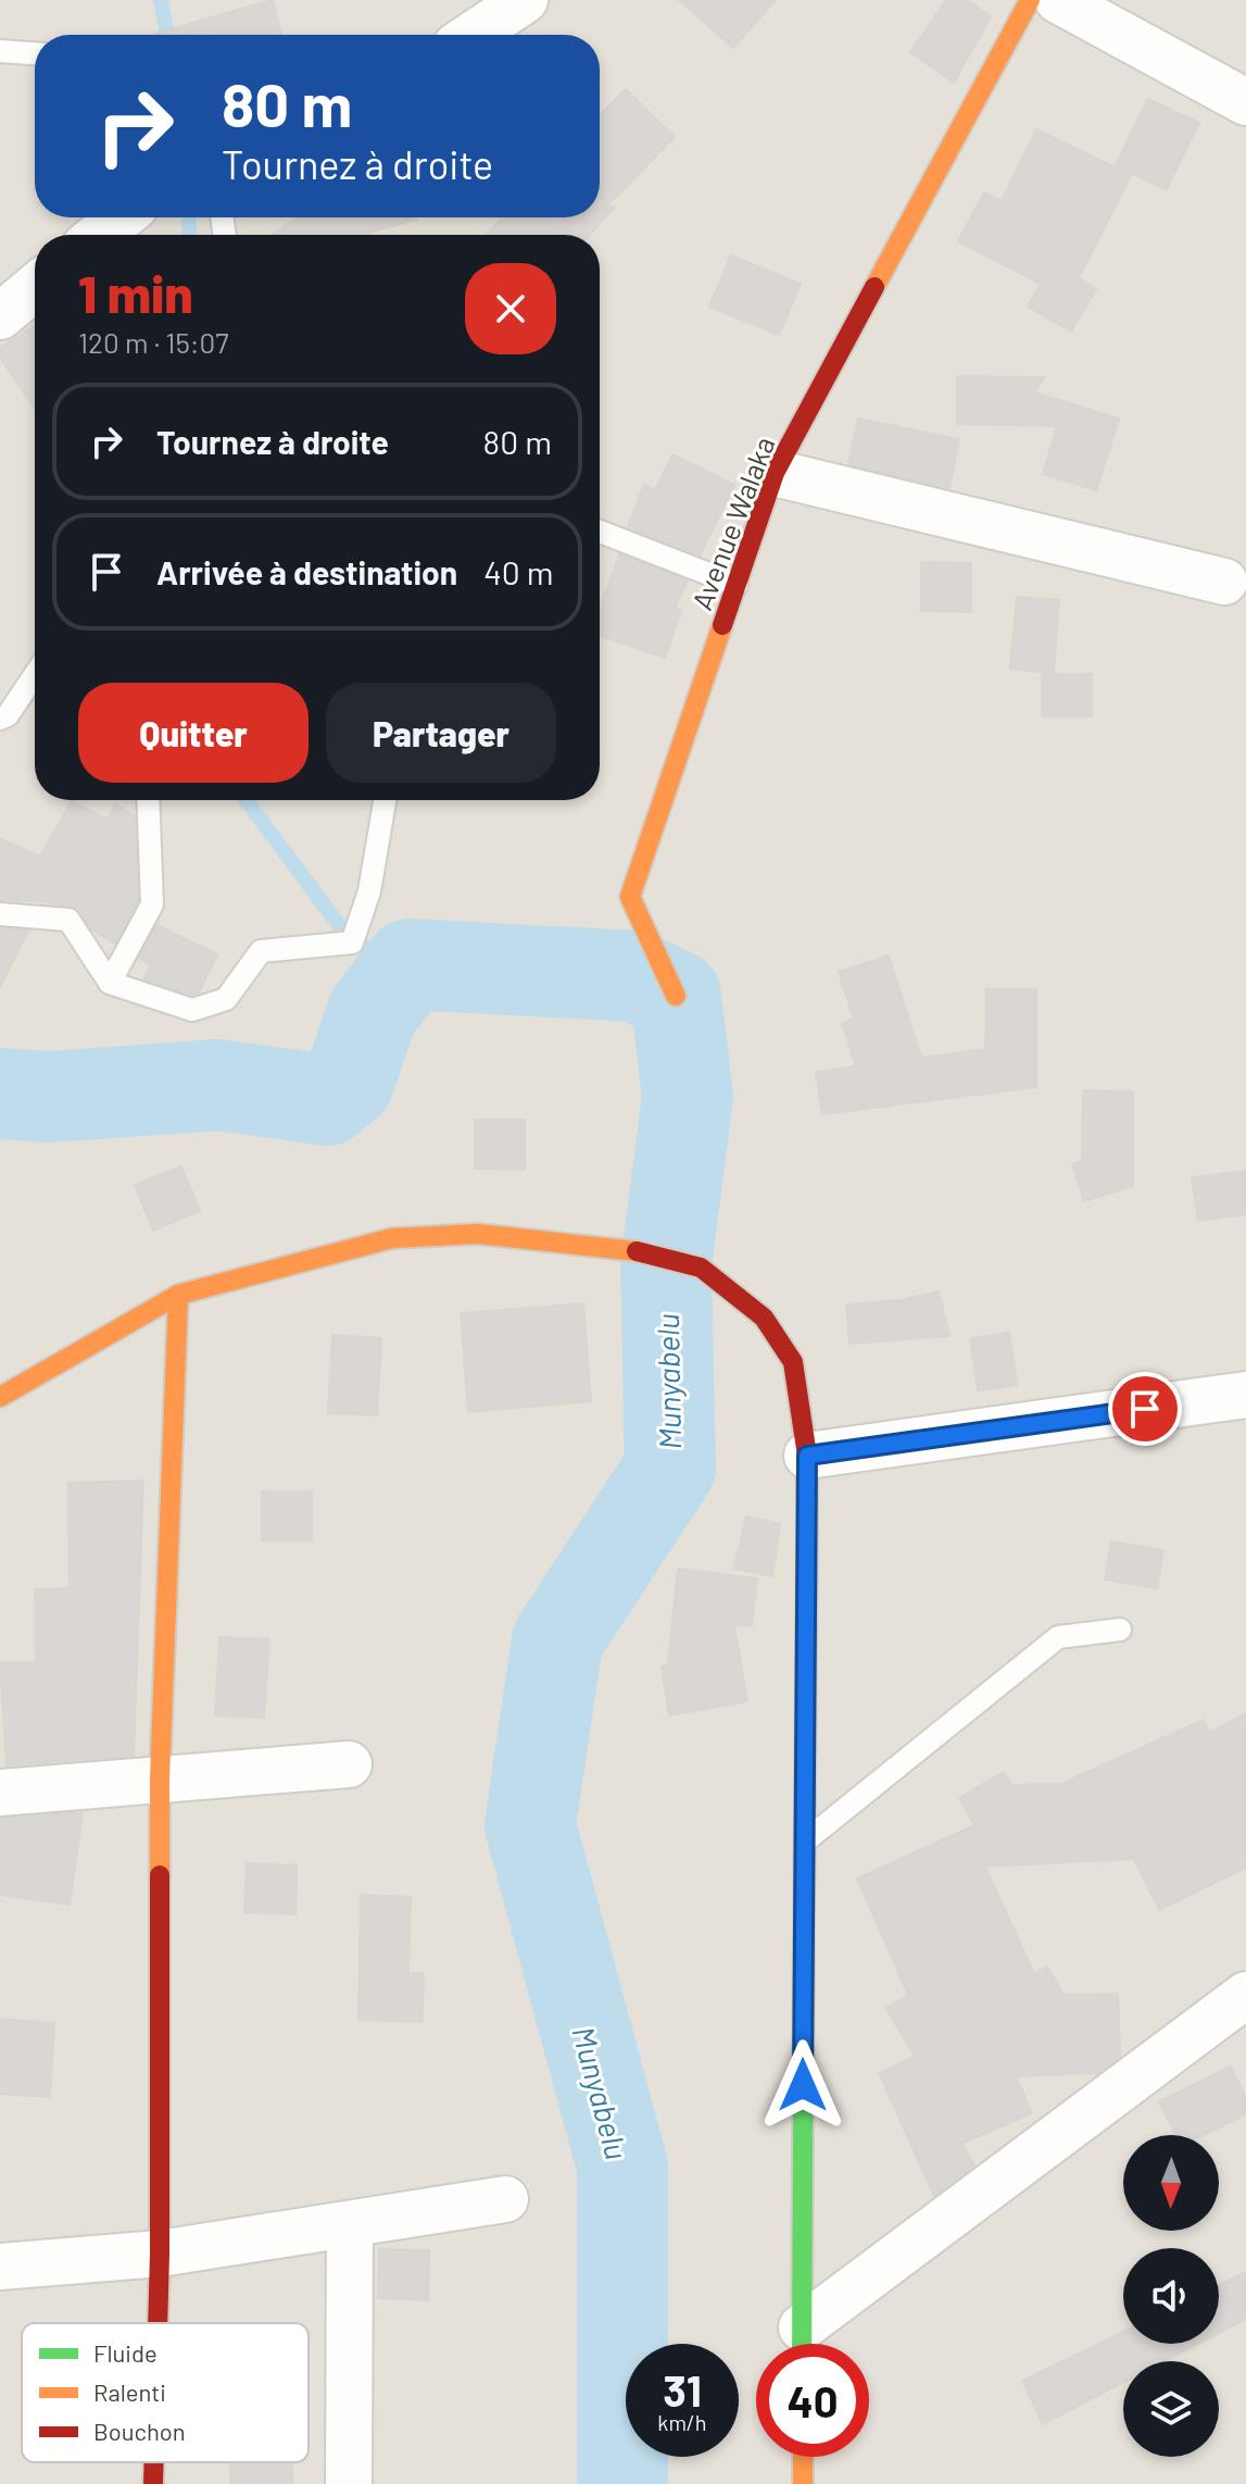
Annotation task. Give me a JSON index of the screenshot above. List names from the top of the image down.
{
  "streets": {
    "street": ["Avenue Walaka"]
  },
  "water": ["Munyabelu"],
  "legend": ["Fluide", "Ralenti", "Bouchon"],
  "north": "bottom",
  "page": {
    "turn": ["80 m", "Tournez à droite"],
    "heading": ["1 min", "120 m · 15:07"],
    "list": [
      {
        "name": "Tournez à droite",
        "value": "80 m"
      },
      {
        "name": "Arrivée à destination",
        "value": "40 m"
      }
    ],
    "buttons": ["Quitter", "Partager"],
    "speed": "31 km/h",
    "limit": "40"
  }
}
